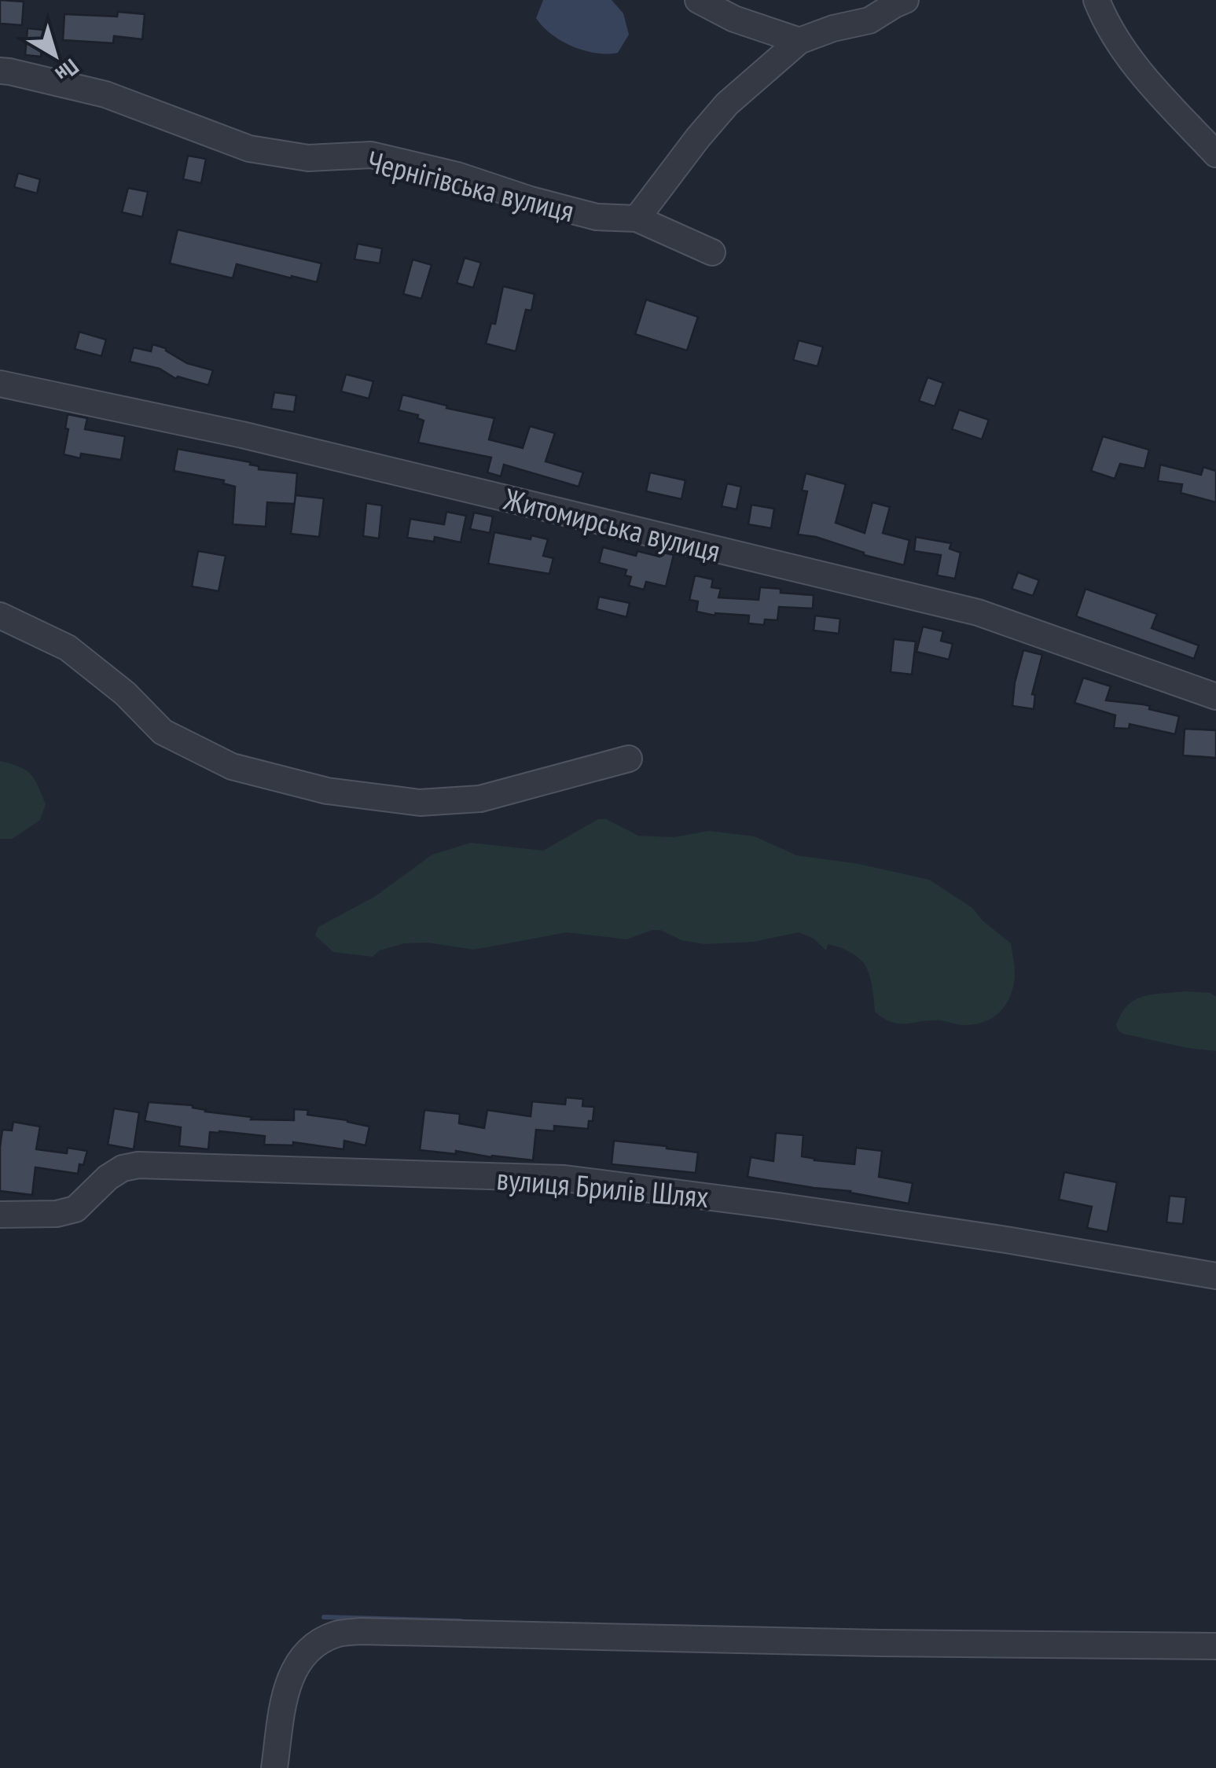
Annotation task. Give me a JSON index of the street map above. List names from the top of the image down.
{
  "streets": {
    "street": ["Чернігівська вулиця", "Житомирська вулиця", "вулиця Брилів Шлях"]
  },
  "north": "bottom right"
}
